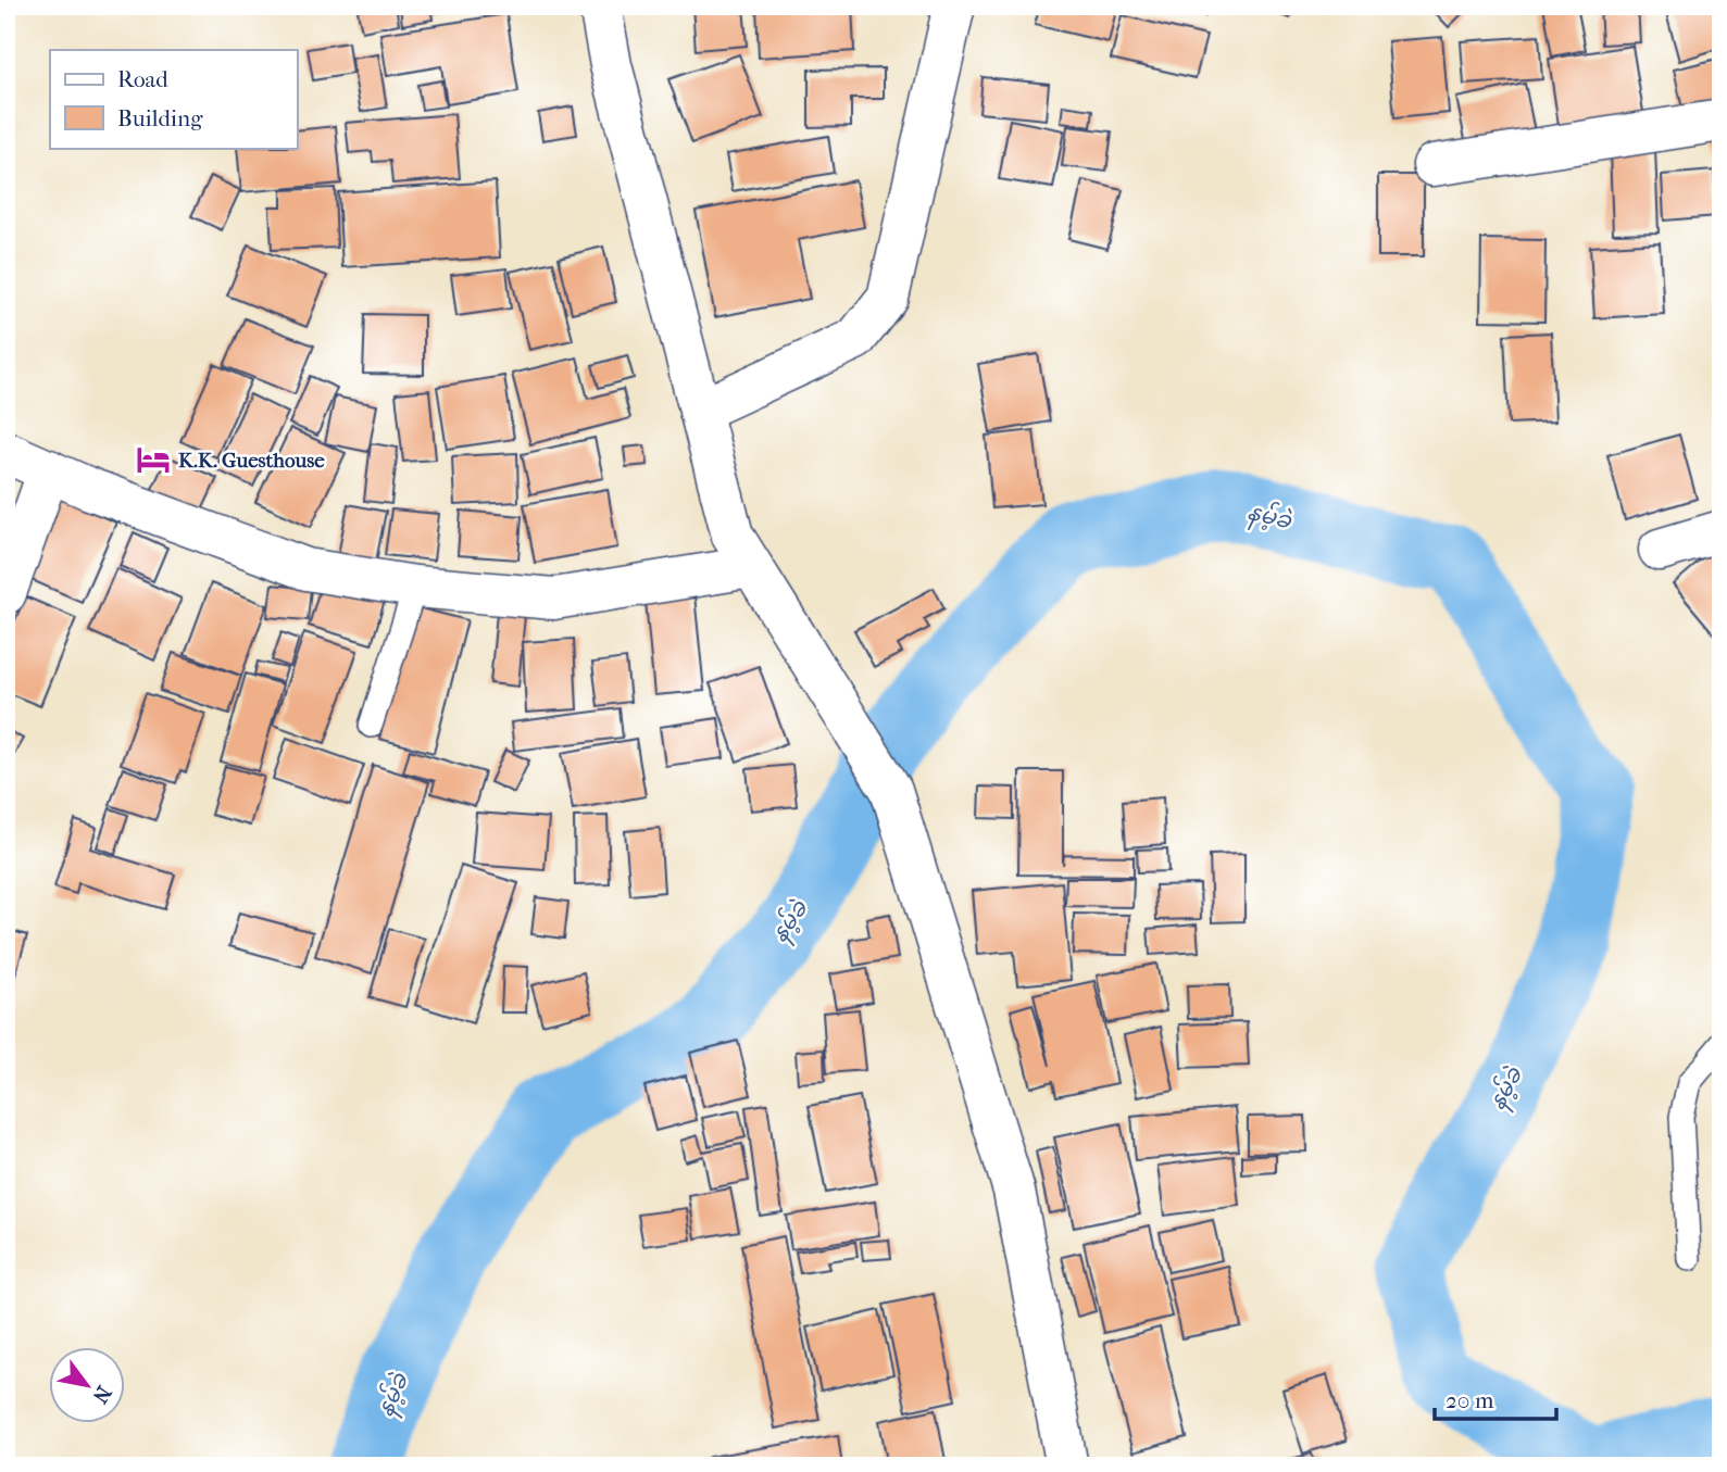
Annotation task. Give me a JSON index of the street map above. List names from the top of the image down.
{
  "water": ["နမ့်ခဲ"],
  "places": {
    "hotel": ["K.K. Guesthouse"]
  },
  "legend": ["Road", "Building"],
  "scale_bar": "20 m",
  "north": "bottom right"
}
